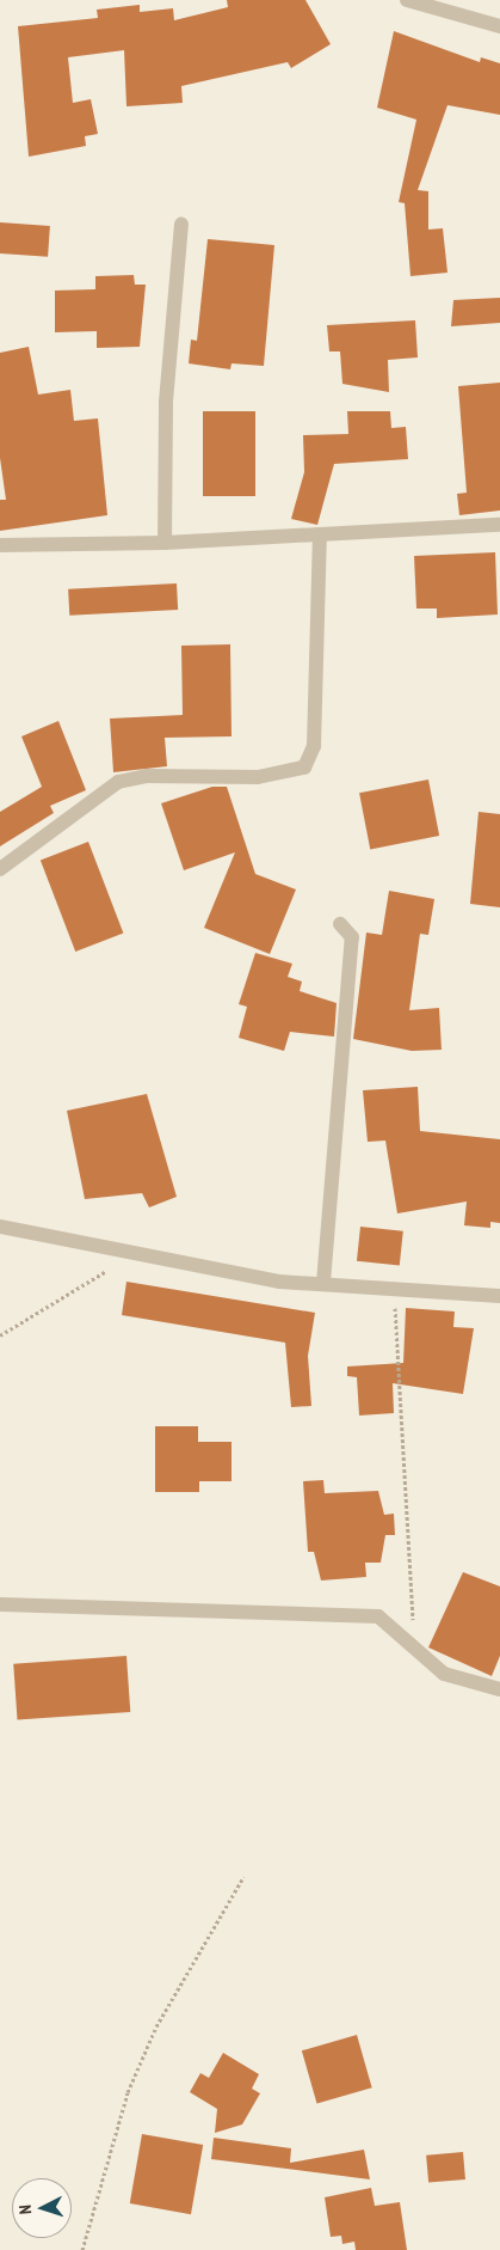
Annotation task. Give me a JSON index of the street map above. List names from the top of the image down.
{
  "north": "left"
}
